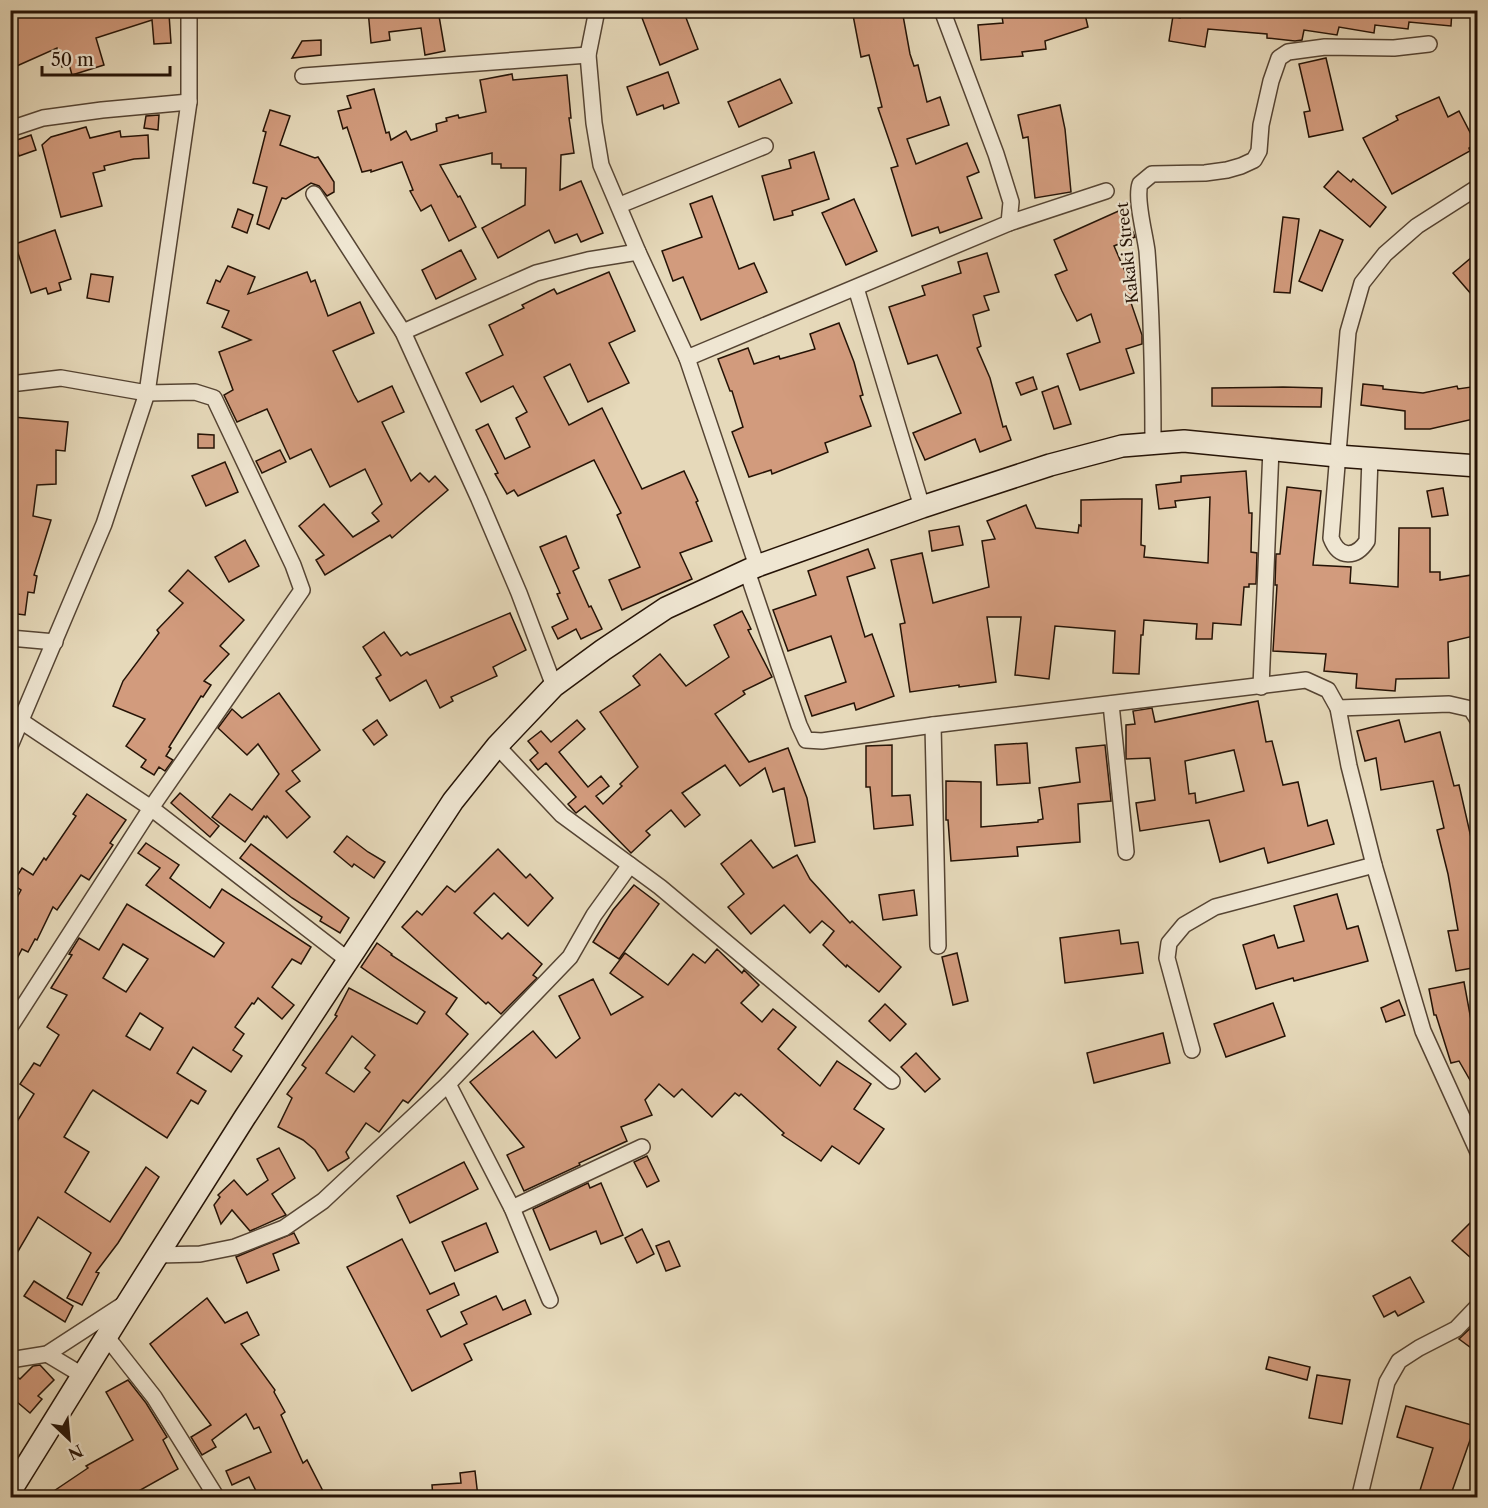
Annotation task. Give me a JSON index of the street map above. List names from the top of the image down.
{
  "streets": {
    "street": ["Kakaki Street"]
  },
  "scale_bar": "50 m",
  "north": "bottom right"
}
